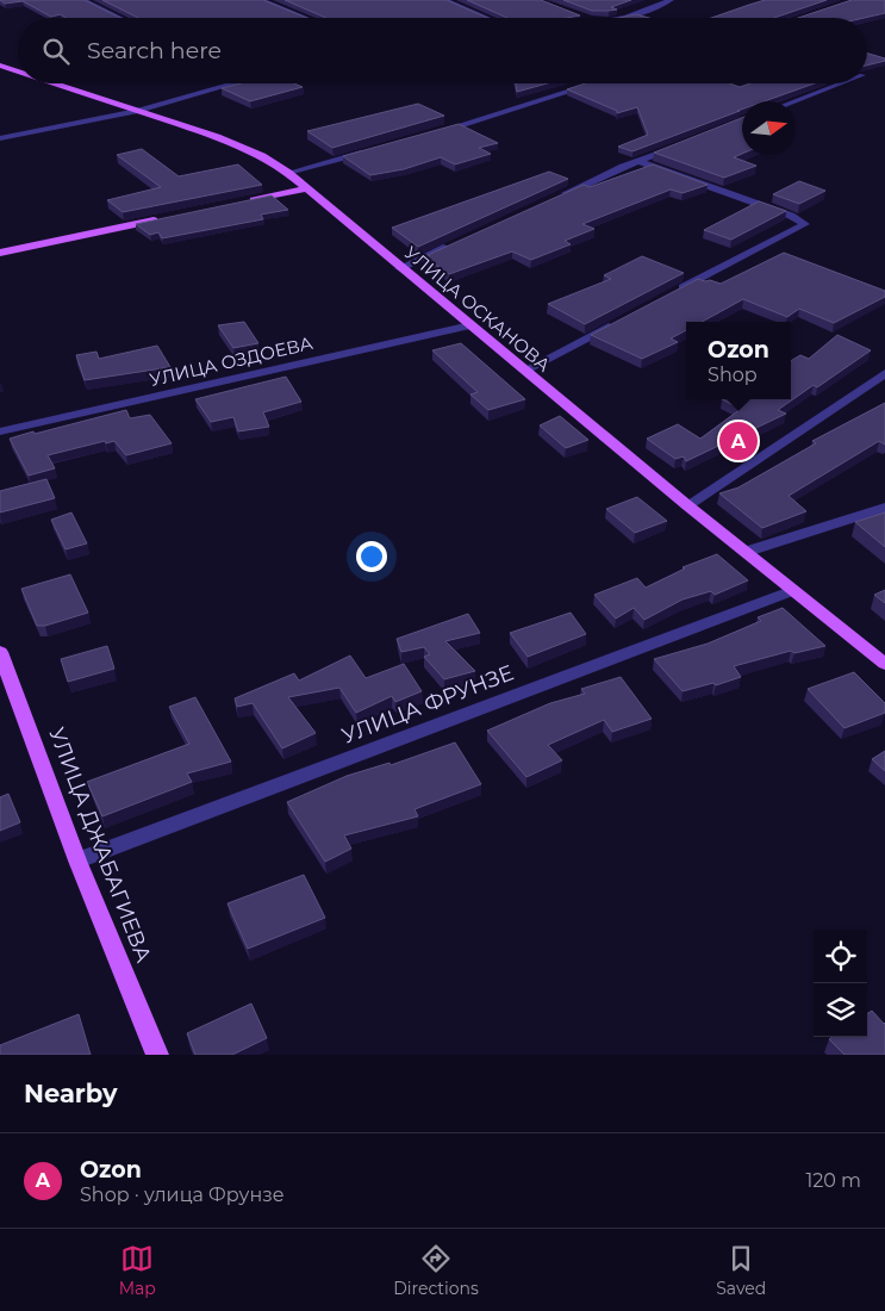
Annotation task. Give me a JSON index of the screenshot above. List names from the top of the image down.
{
  "streets": {
    "main road": ["УЛИЦА ОСКАНОВА", "УЛИЦА ДЖАБАГИЕВА"],
    "street": ["УЛИЦА ОЗДОЕВА", "УЛИЦА ФРУНЗЕ"]
  },
  "crossings": [
    ["УЛИЦА ОСКАНОВА", "УЛИЦА ОЗДОЕВА"],
    ["УЛИЦА ОСКАНОВА", "УЛИЦА ФРУНЗЕ"],
    ["УЛИЦА ФРУНЗЕ", "УЛИЦА ДЖАБАГИЕВА"]
  ],
  "north": "right",
  "page": {
    "search": "Search here",
    "popup": ["Ozon", "Shop"],
    "pins": "A",
    "heading": "Nearby",
    "list": [
      {
        "mark": "A",
        "name": "Ozon",
        "note": "Shop · улица Фрунзе",
        "value": "120 m"
      }
    ],
    "nav": ["Map", "Directions", "Saved"]
  }
}
